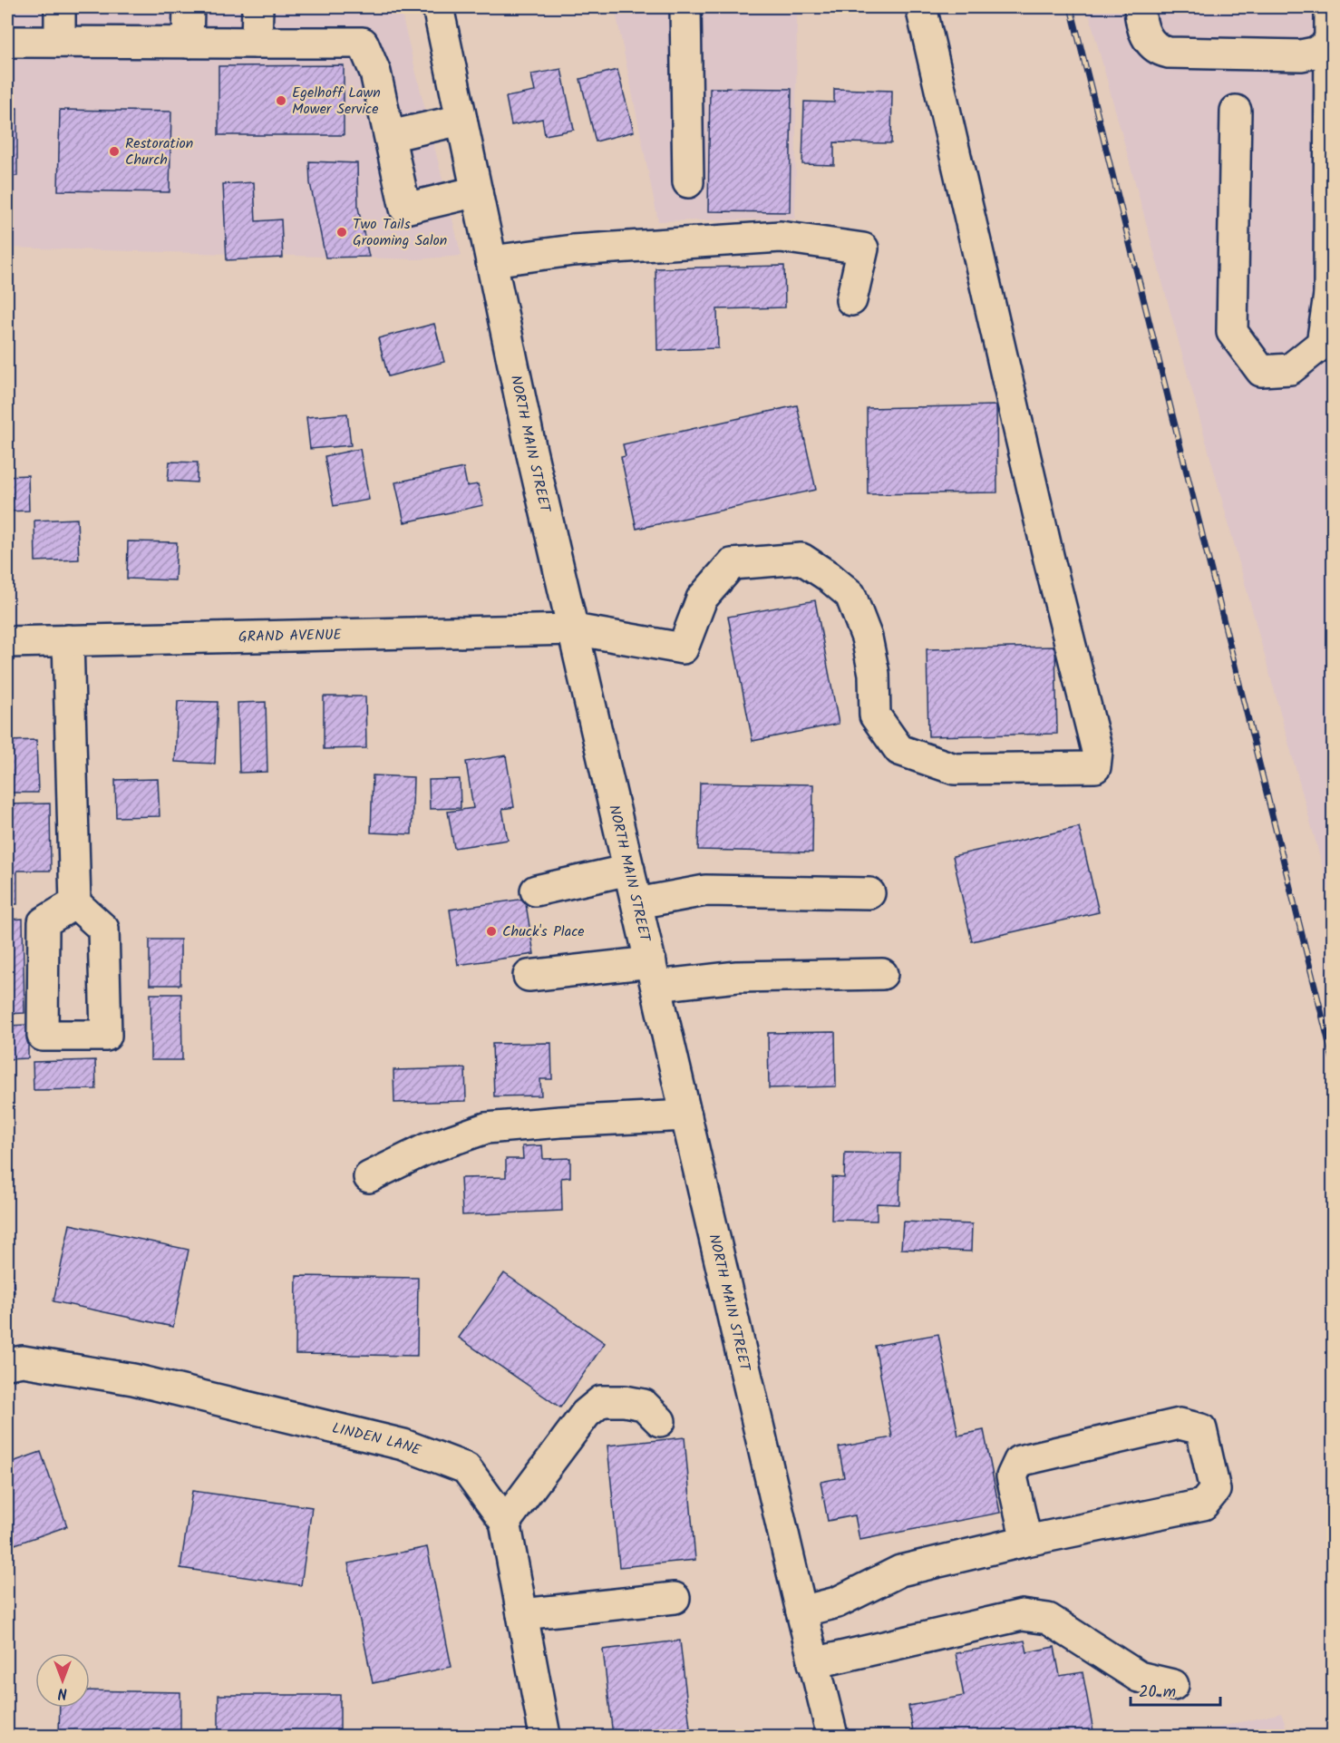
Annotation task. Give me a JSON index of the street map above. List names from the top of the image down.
{
  "streets": {
    "main road": ["NORTH MAIN STREET", "GRAND AVENUE", "LINDEN LANE"]
  },
  "crossings": [
    ["NORTH MAIN STREET", "GRAND AVENUE"]
  ],
  "places": [
    "Egelhoff Lawn Mower Service",
    "Restoration Church",
    "Two Tails Grooming Salon",
    "Chuck's Place"
  ],
  "scale_bar": "20 m",
  "north": "bottom"
}
